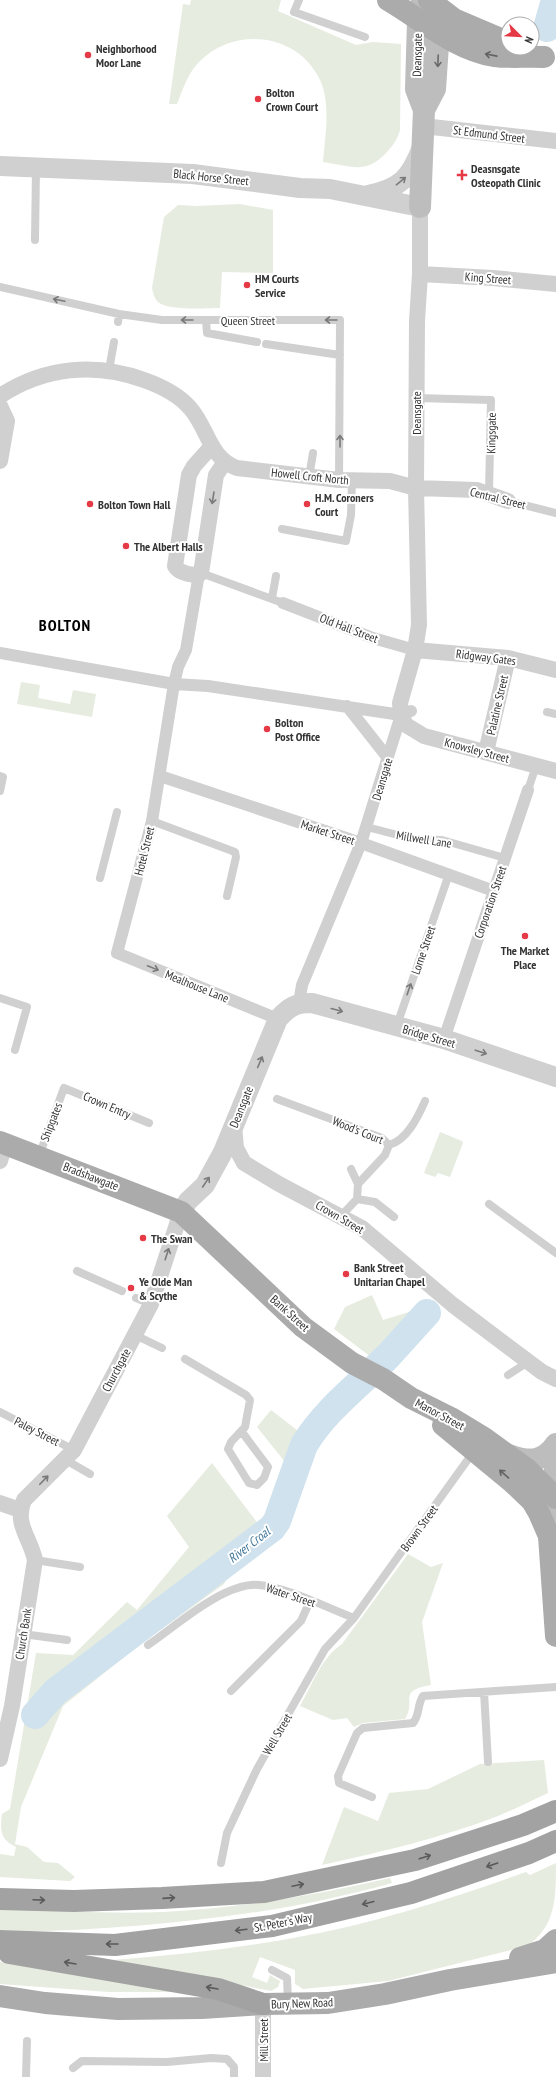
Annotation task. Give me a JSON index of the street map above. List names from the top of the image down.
{
  "streets": {
    "highway": ["St. Peter's Way"],
    "main road": [
      "Deansgate",
      "Bradshawgate",
      "Bank Street",
      "Manor Street",
      "Bury New Road"
    ],
    "street": [
      "St Edmund Street",
      "Black Horse Street",
      "King Street",
      "Howell Croft North",
      "Central Street",
      "Old Hall Street",
      "Ridgway Gates",
      "Palatine Street",
      "Knowsley Street",
      "Market Street",
      "Hotel Street",
      "Corporation Street",
      "Mealhouse Lane",
      "Bridge Street",
      "Crown Street",
      "Churchgate",
      "Church Bank",
      "Mill Street"
    ],
    "lane": [
      "Queen Street",
      "Kingsgate",
      "Millwell Lane",
      "Lorne Street",
      "Crown Entry",
      "Shipgates",
      "Wood's Court",
      "Paley Street",
      "Brown Street",
      "Water Street",
      "Well Street"
    ]
  },
  "crossings": [
    ["Deansgate", "St Edmund Street"],
    ["Deansgate", "Black Horse Street"],
    ["Deansgate", "King Street"],
    ["Deansgate", "Kingsgate"],
    ["Deansgate", "Howell Croft North"],
    ["Deansgate", "Central Street"],
    ["Deansgate", "Old Hall Street"],
    ["Deansgate", "Ridgway Gates"],
    ["Deansgate", "Knowsley Street"],
    ["Deansgate", "Market Street"],
    ["Deansgate", "Millwell Lane"],
    ["Deansgate", "Mealhouse Lane"],
    ["Deansgate", "Bridge Street"],
    ["Deansgate", "Bradshawgate"],
    ["Deansgate", "Crown Street"],
    ["Deansgate", "Bank Street"],
    ["Deansgate", "Churchgate"],
    ["Queen Street", "Howell Croft North"],
    ["Kingsgate", "Central Street"],
    ["Howell Croft North", "Central Street"],
    ["Old Hall Street", "Ridgway Gates"],
    ["Ridgway Gates", "Palatine Street"],
    ["Palatine Street", "Knowsley Street"],
    ["Knowsley Street", "Corporation Street"],
    ["Market Street", "Hotel Street"],
    ["Market Street", "Corporation Street"],
    ["Market Street", "Lorne Street"],
    ["Millwell Lane", "Corporation Street"],
    ["Hotel Street", "Mealhouse Lane"],
    ["Corporation Street", "Bridge Street"],
    ["Lorne Street", "Bridge Street"],
    ["Crown Entry", "Shipgates"],
    ["Shipgates", "Bradshawgate"],
    ["Bradshawgate", "Bank Street"],
    ["Bradshawgate", "Churchgate"],
    ["Bank Street", "Churchgate"],
    ["Bank Street", "Manor Street"],
    ["Churchgate", "Paley Street"],
    ["Churchgate", "Church Bank"],
    ["Manor Street", "Brown Street"],
    ["Brown Street", "Water Street"],
    ["Brown Street", "Well Street"],
    ["Water Street", "Well Street"],
    ["Bury New Road", "Mill Street"]
  ],
  "one_way": [
    "Lorne Street",
    "Mealhouse Lane",
    "Bridge Street",
    "Churchgate"
  ],
  "districts": ["BOLTON"],
  "water": ["River Croal"],
  "places": {
    "other": [
      "Neighborhood Moor Lane",
      "Bolton Crown Court",
      "HM Courts Service",
      "Bolton Town Hall",
      "H.M. Coroners Court",
      "The Albert Halls",
      "Bolton Post Office",
      "The Market Place",
      "The Swan",
      "Bank Street Unitarian Chapel",
      "Ye Olde Man & Scythe"
    ],
    "health": ["Deasnsgate Osteopath Clinic"]
  },
  "north": "bottom right"
}
